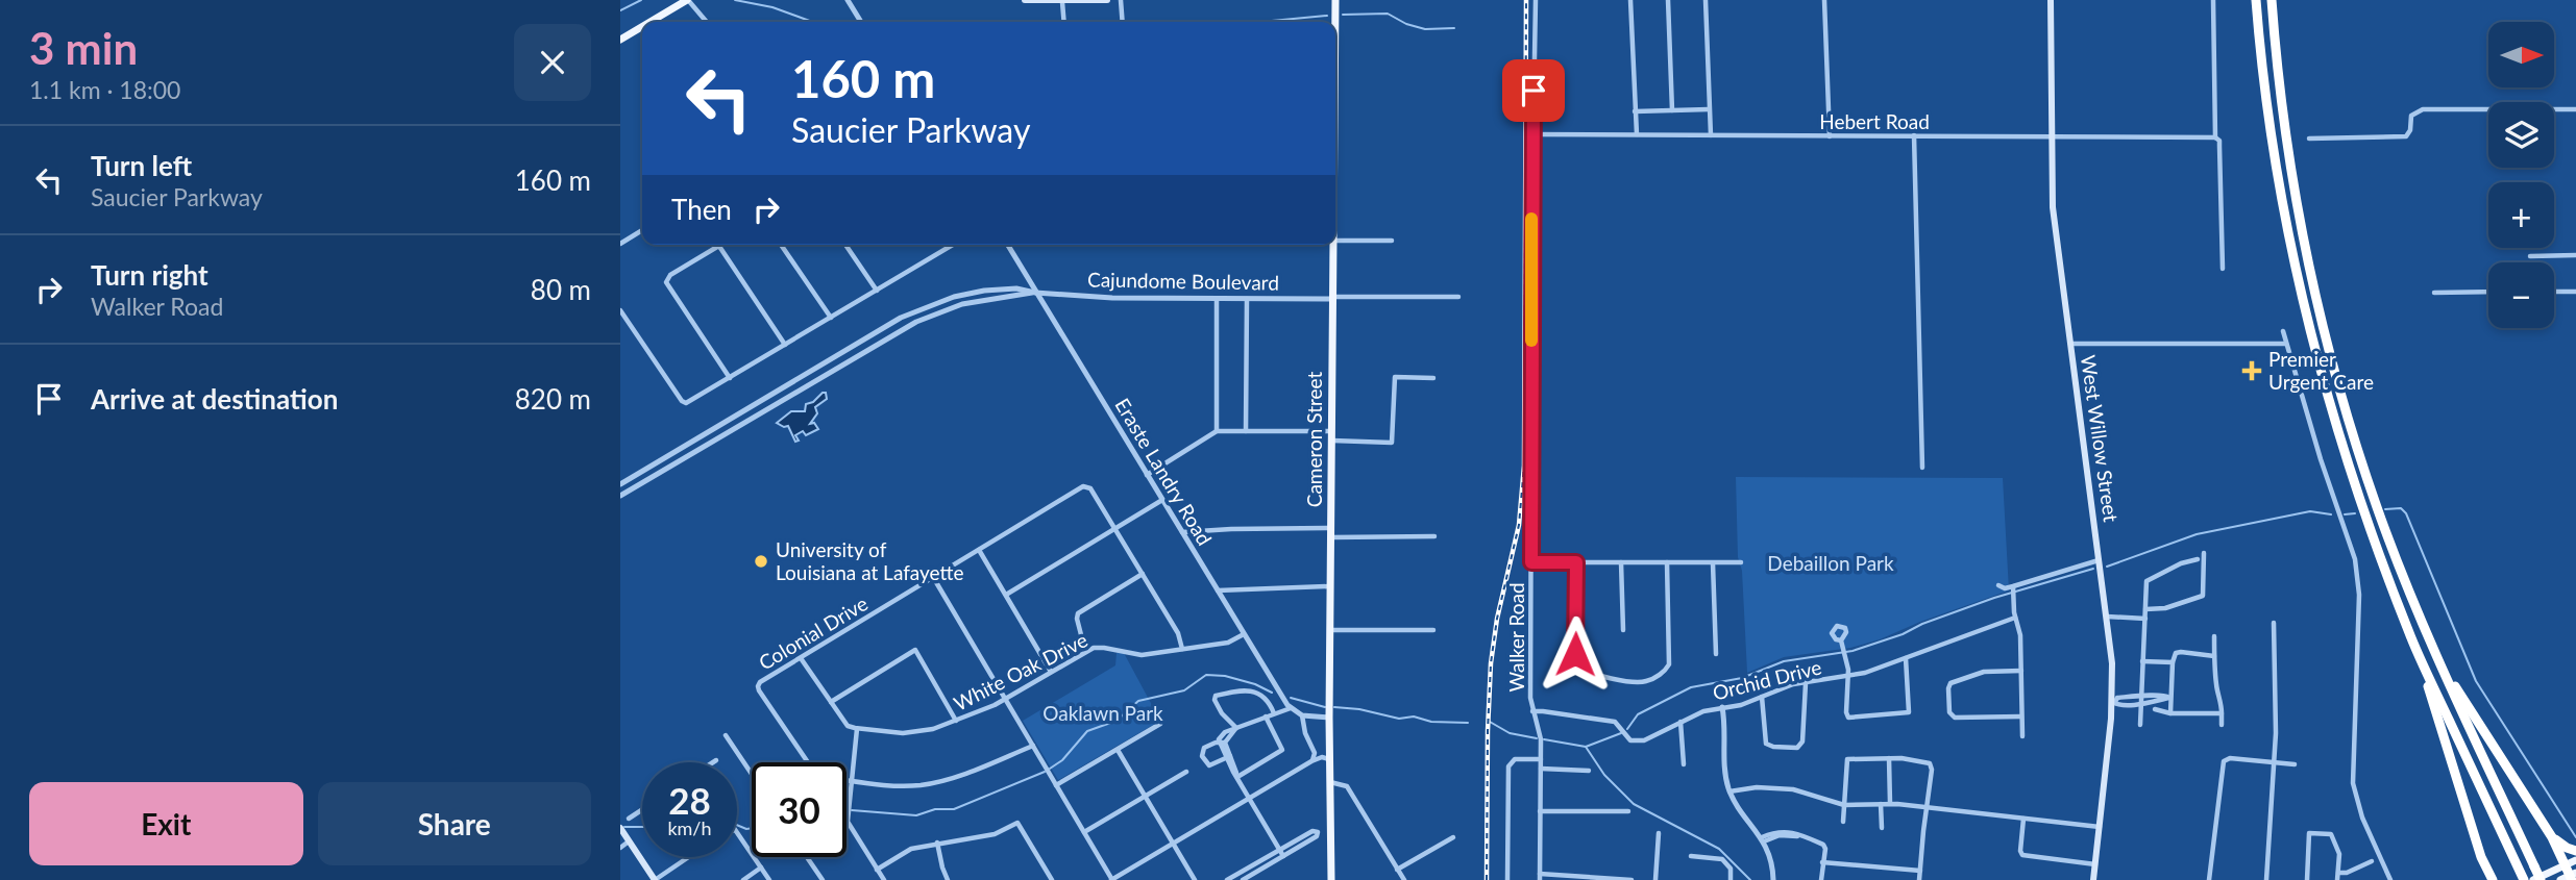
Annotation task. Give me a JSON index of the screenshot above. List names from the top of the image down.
{
  "streets": {
    "main road": ["West Willow Street", "Cameron Street"],
    "street": [
      "Hebert Road",
      "Cajundome Boulevard",
      "Eraste Landry Road",
      "Colonial Drive",
      "Walker Road",
      "White Oak Drive",
      "Orchid Drive"
    ]
  },
  "crossings": [
    ["Hebert Road", "West Willow Street"],
    ["Hebert Road", "Walker Road"],
    ["Cajundome Boulevard", "Cameron Street"],
    ["Cajundome Boulevard", "Eraste Landry Road"],
    ["Cameron Street", "Eraste Landry Road"],
    ["Eraste Landry Road", "White Oak Drive"],
    ["Colonial Drive", "White Oak Drive"],
    ["Walker Road", "Orchid Drive"]
  ],
  "parks": ["Debaillon Park", "Oaklawn Park"],
  "places": {
    "health": ["Premier Urgent Care"],
    "other": ["University of Louisiana at Lafayette"]
  },
  "north": "right",
  "page": {
    "heading": ["3 min", "1.1 km · 18:00"],
    "map_buttons": ["+", "−"],
    "turn": ["160 m", "Saucier Parkway"],
    "list": [
      {
        "name": "Turn left",
        "note": "Saucier Parkway",
        "value": "160 m"
      },
      {
        "name": "Turn right",
        "note": "Walker Road",
        "value": "80 m"
      },
      {
        "name": "Arrive at destination",
        "value": "820 m"
      }
    ],
    "then": "Then",
    "speed": "28 km/h",
    "limit": "30",
    "buttons": ["Exit", "Share"]
  }
}
